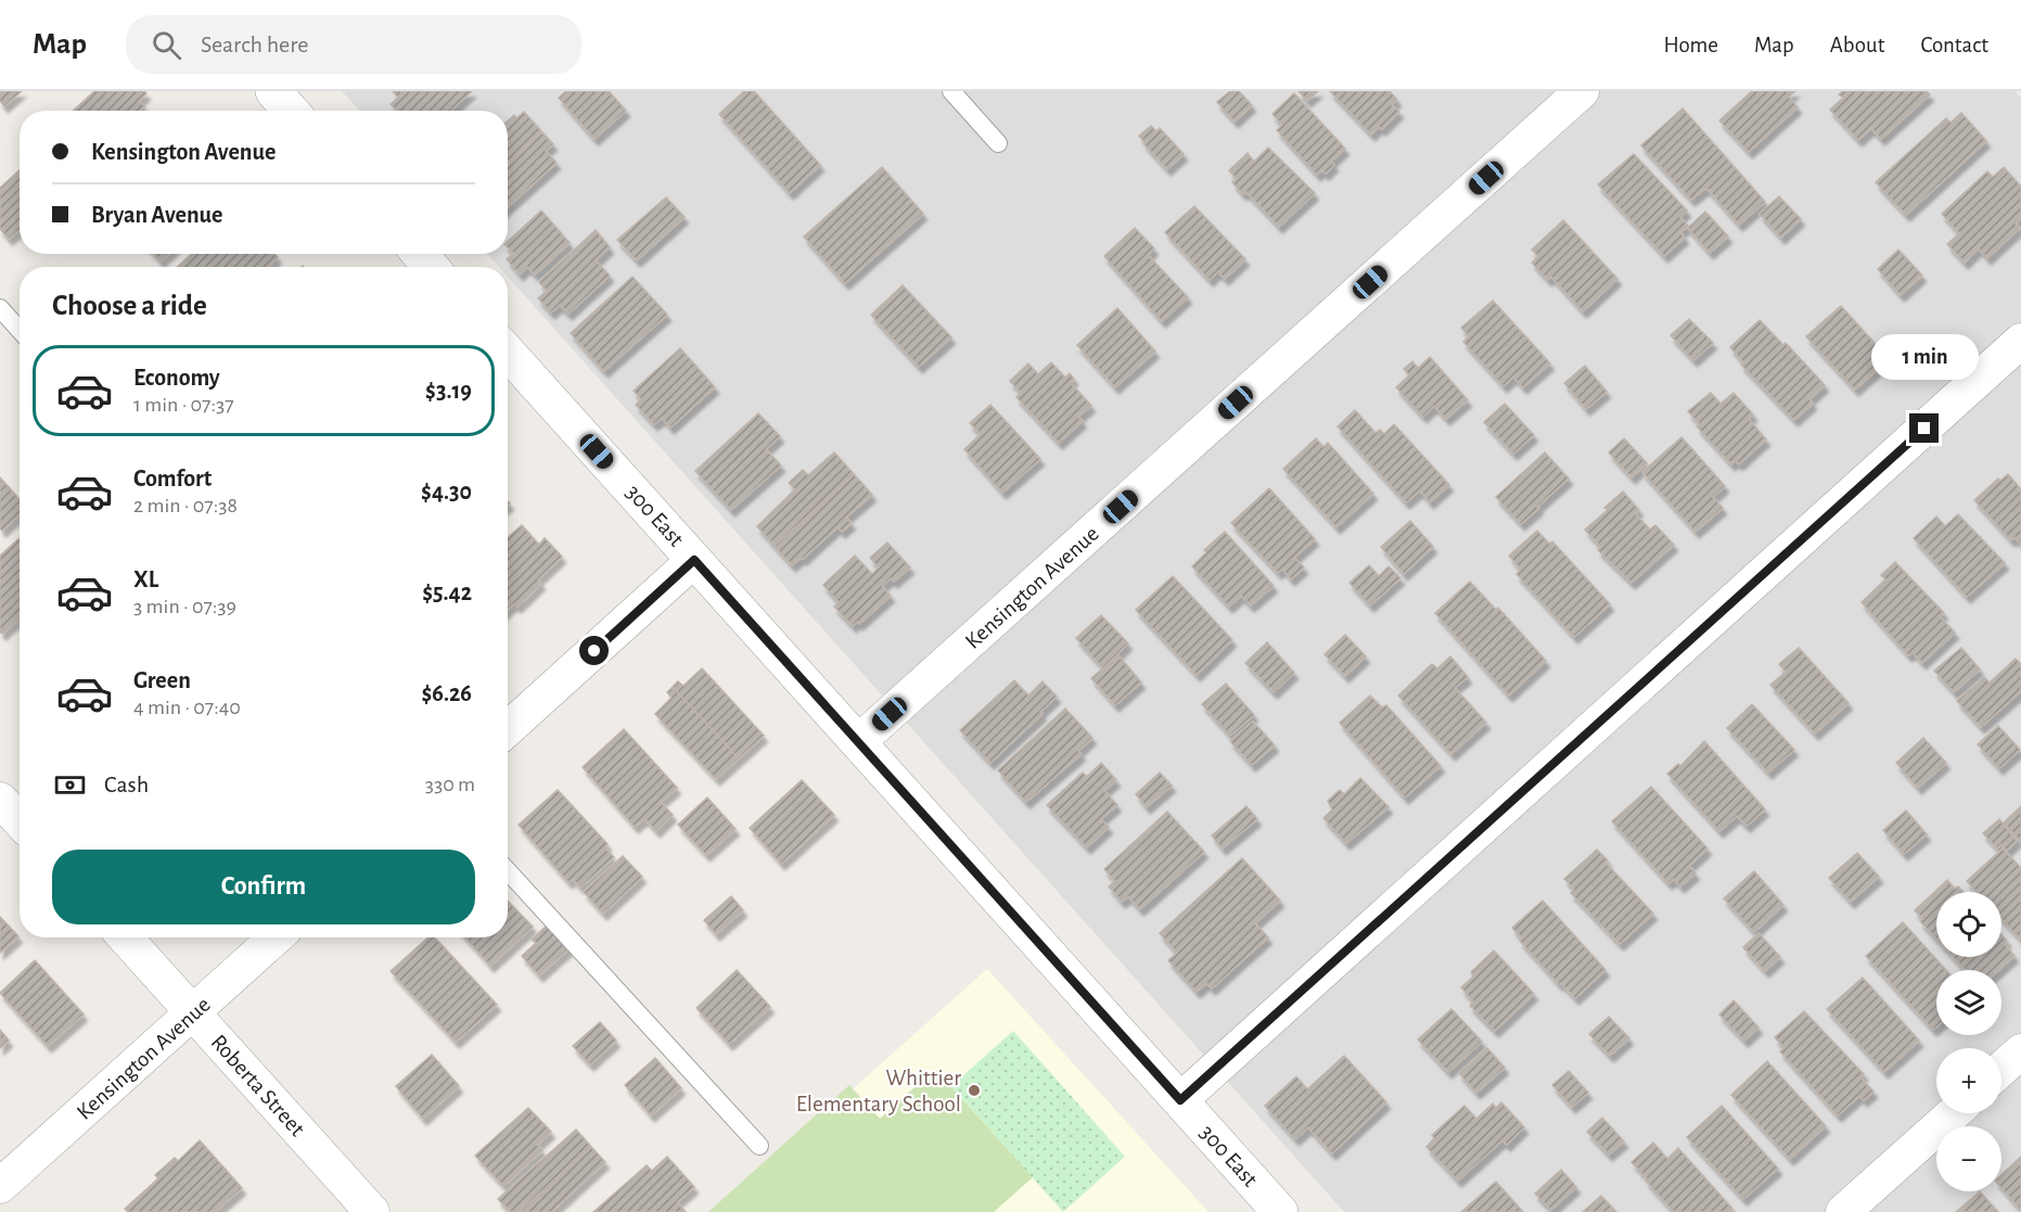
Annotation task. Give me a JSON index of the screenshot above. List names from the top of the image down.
{
  "streets": {
    "street": ["300 East", "Kensington Avenue", "Roberta Street"]
  },
  "crossings": [
    ["300 East", "Kensington Avenue"],
    ["Kensington Avenue", "Roberta Street"]
  ],
  "places": ["Whittier Elementary School"],
  "page": {
    "header": "Map",
    "search": "Search here",
    "nav": [
      "Home",
      "Map",
      "About",
      "Contact"
    ],
    "banner": ["Kensington Avenue", "Bryan Avenue"],
    "heading": "Choose a ride",
    "bubble": "1 min",
    "list": [
      {
        "name": "Economy",
        "note": "1 min · 07:37",
        "value": "$3.19"
      },
      {
        "name": "Comfort",
        "note": "2 min · 07:38",
        "value": "$4.30"
      },
      {
        "name": "XL",
        "note": "3 min · 07:39",
        "value": "$5.42"
      },
      {
        "name": "Green",
        "note": "4 min · 07:40",
        "value": "$6.26"
      }
    ],
    "pay": ["Cash", "330 m"],
    "buttons": "Confirm",
    "map_buttons": ["+", "−"]
  }
}
